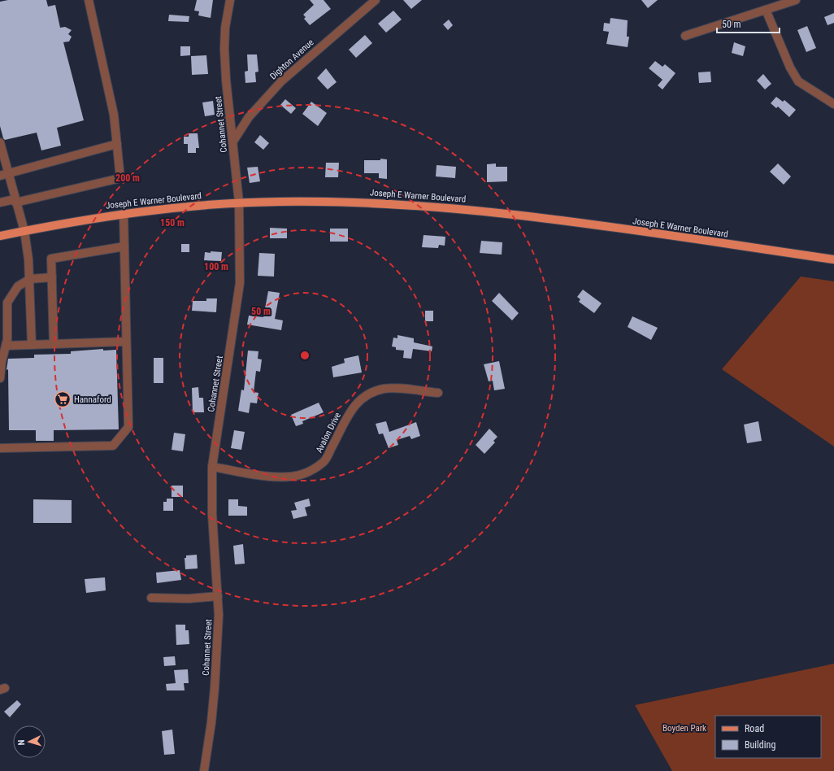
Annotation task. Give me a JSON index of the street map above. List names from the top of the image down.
{
  "streets": {
    "main road": ["Joseph E Warner Boulevard"],
    "street": ["Dighton Avenue", "Cohannet Street", "Avalon Drive"]
  },
  "crossings": [
    ["Dighton Avenue", "Cohannet Street"],
    ["Cohannet Street", "Joseph E Warner Boulevard"],
    ["Cohannet Street", "Avalon Drive"]
  ],
  "parks": ["Boyden Park"],
  "places": {
    "supermarket": ["Hannaford"]
  },
  "legend": ["Road", "Building"],
  "scale_bar": "50 m",
  "north": "left",
  "rings": [
    "200 m",
    "150 m",
    "100 m",
    "50 m"
  ]
}
